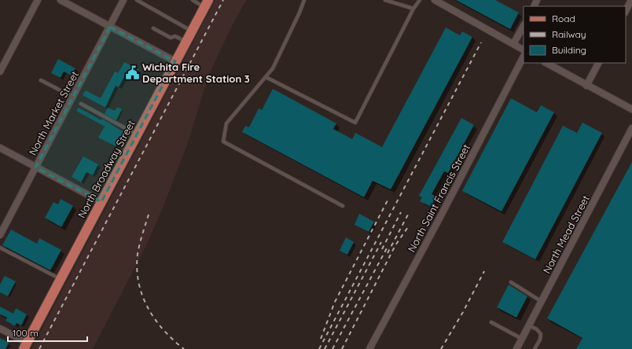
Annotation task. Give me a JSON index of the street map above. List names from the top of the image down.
{
  "streets": {
    "main road": ["North Broadway Street"],
    "street": ["North Market Street", "North Saint Francis Street", "North Mead Street"]
  },
  "places": {
    "public building": ["Wichita Fire Department Station 3"]
  },
  "legend": ["Road", "Railway", "Building"],
  "scale_bar": "100 m"
}
